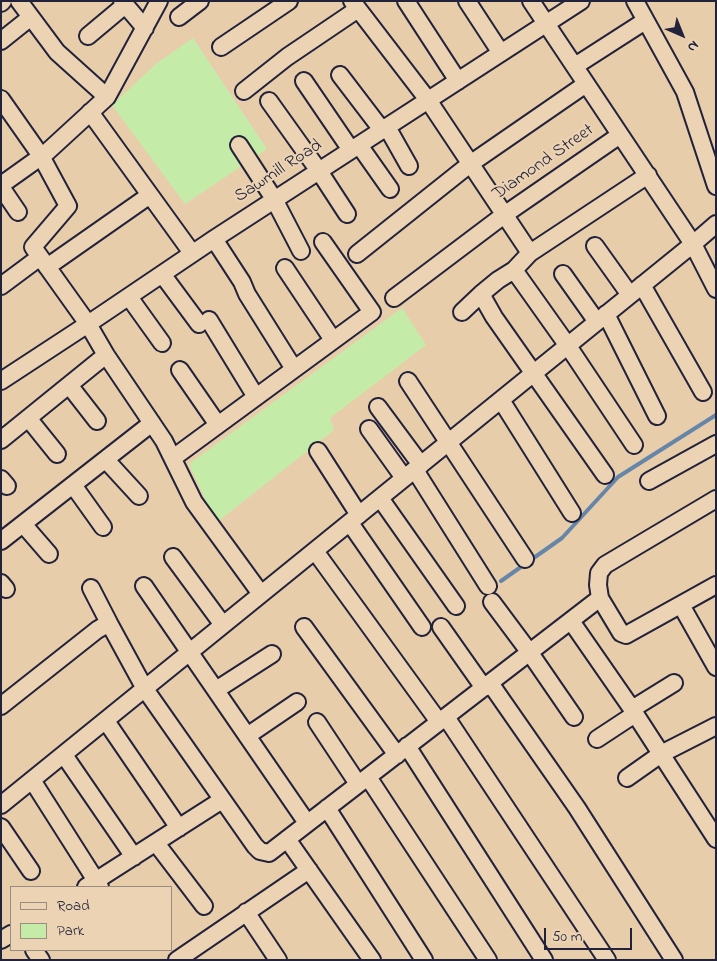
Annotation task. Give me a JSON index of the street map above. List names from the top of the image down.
{
  "streets": {
    "street": ["Diamond Street", "Sawmill Road"]
  },
  "legend": ["Road", "Park"],
  "scale_bar": "50 m",
  "north": "bottom right"
}
